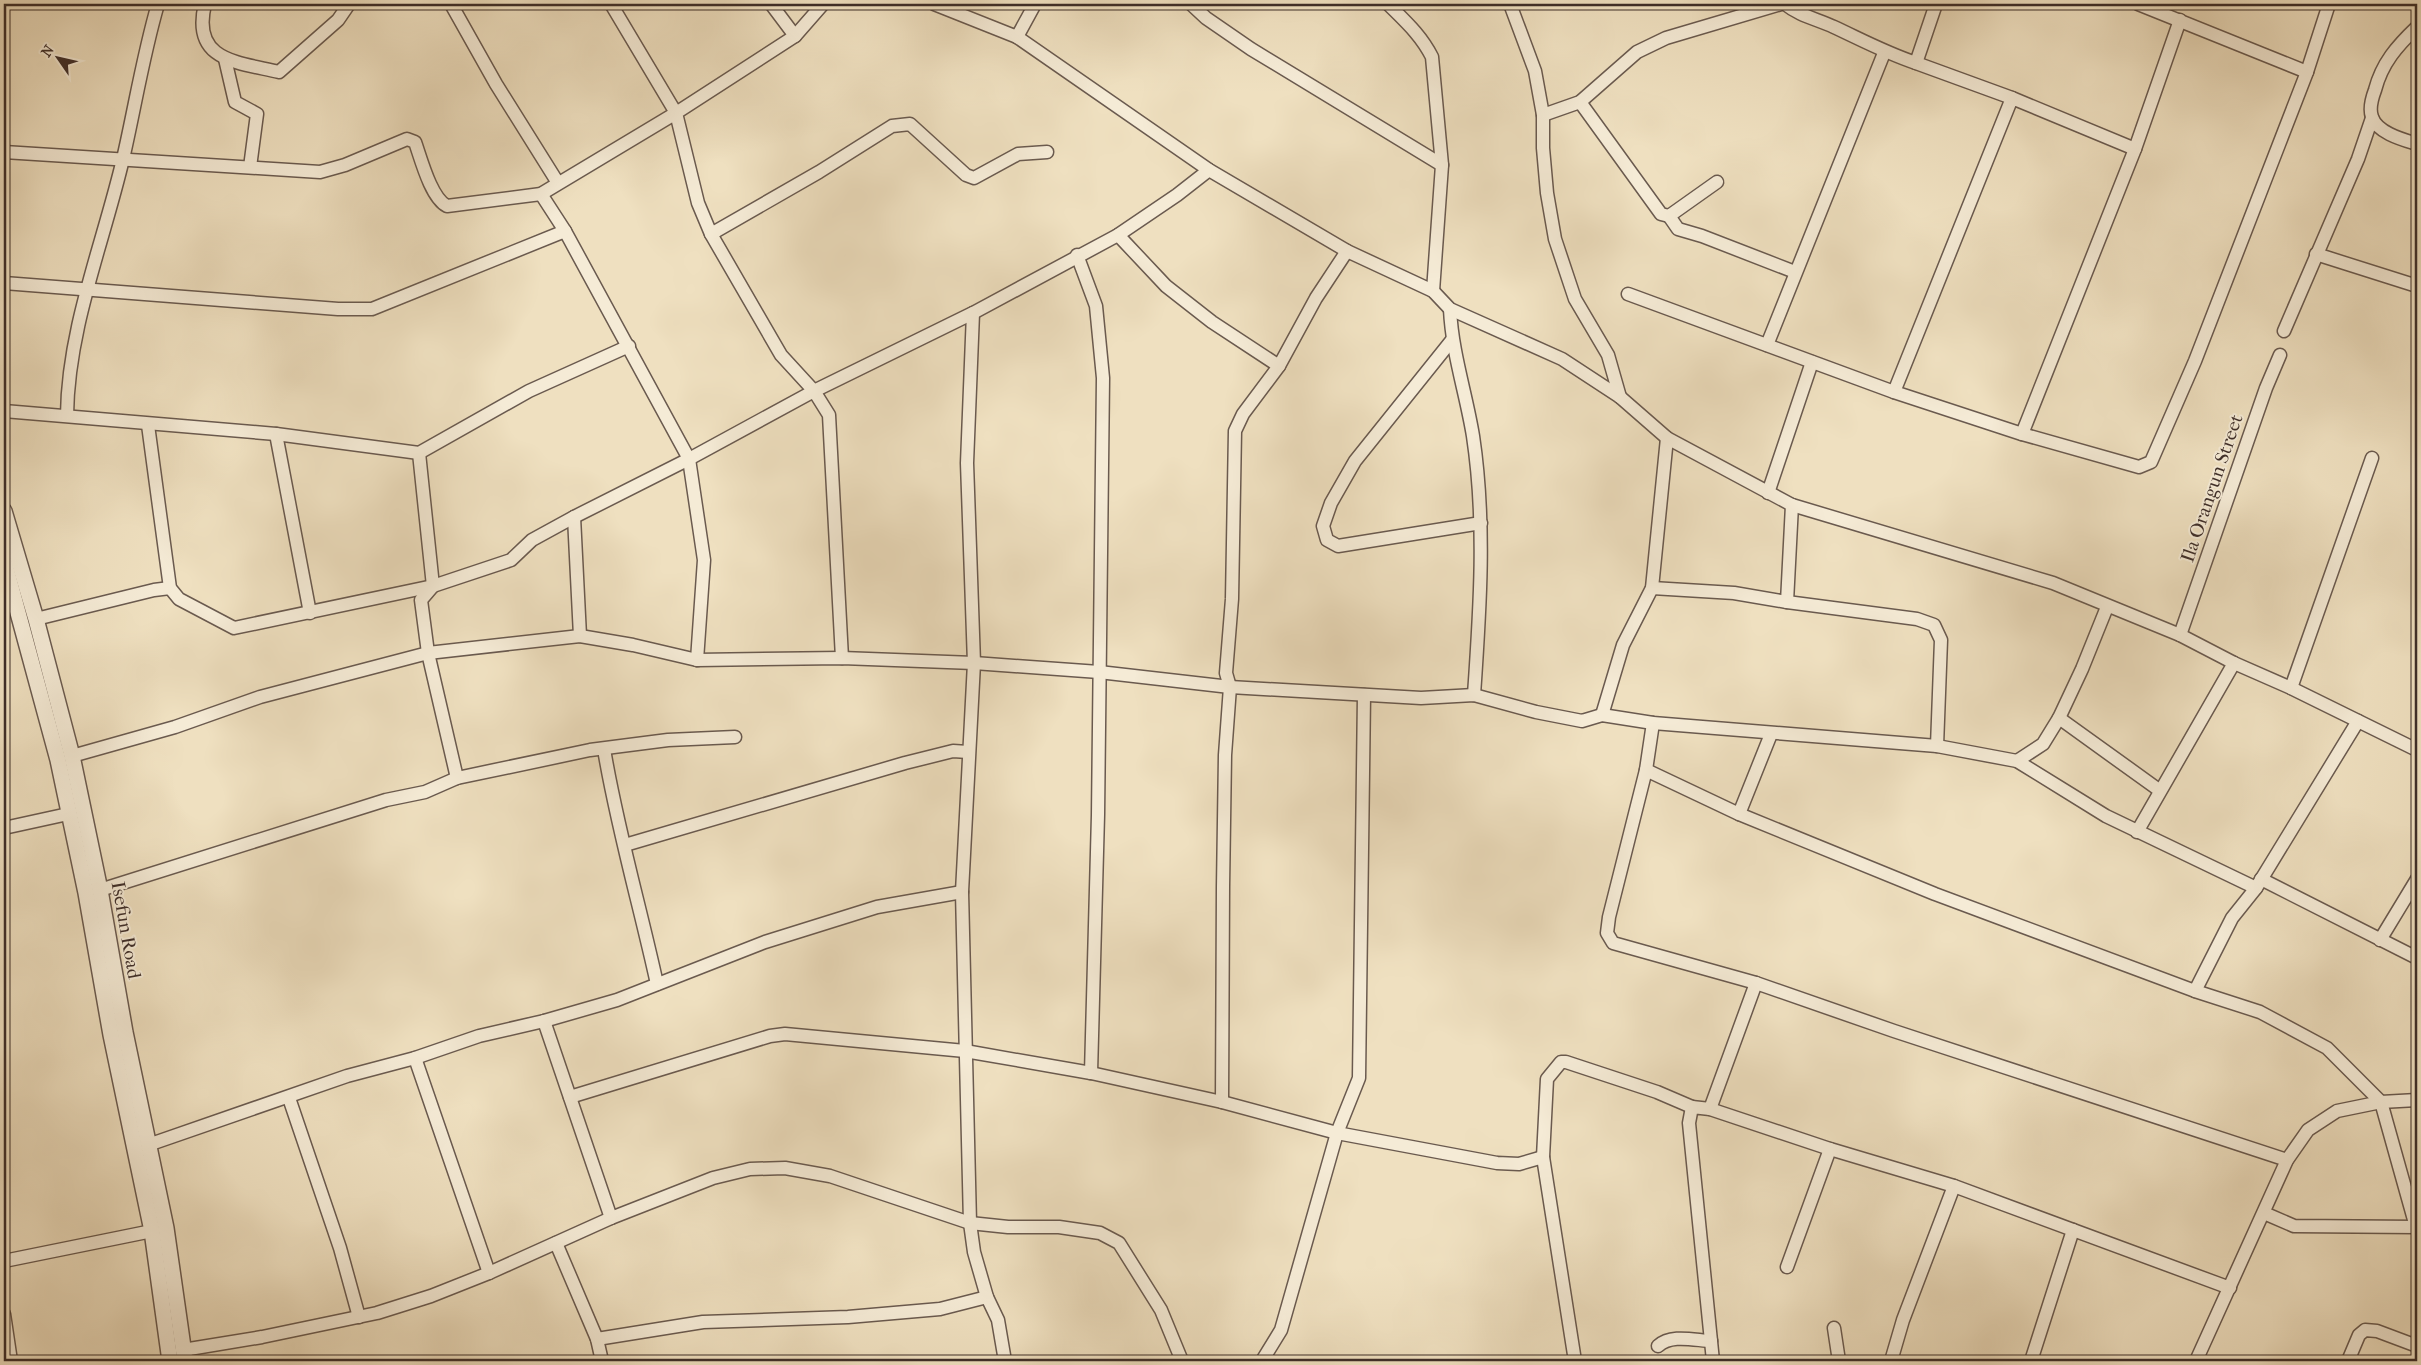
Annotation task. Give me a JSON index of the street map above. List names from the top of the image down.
{
  "streets": {
    "street": ["Ila Orangun Street", "Isefun Road"]
  },
  "north": "top left"
}
